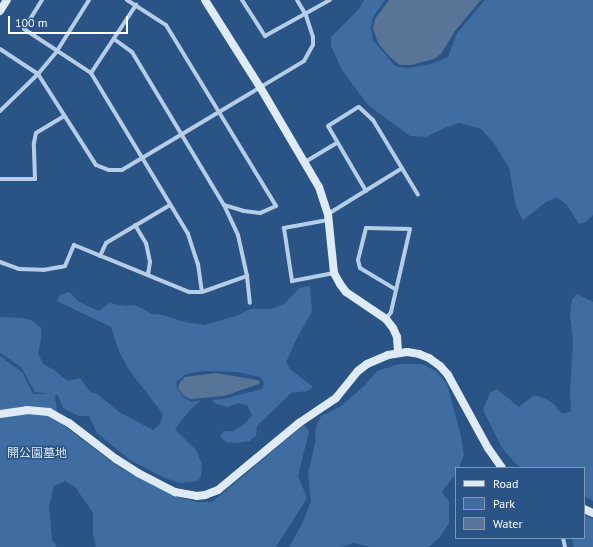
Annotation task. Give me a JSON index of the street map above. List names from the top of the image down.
{
  "parks": ["開公園墓地"],
  "legend": ["Road", "Park", "Water"],
  "scale_bar": "100 m"
}
